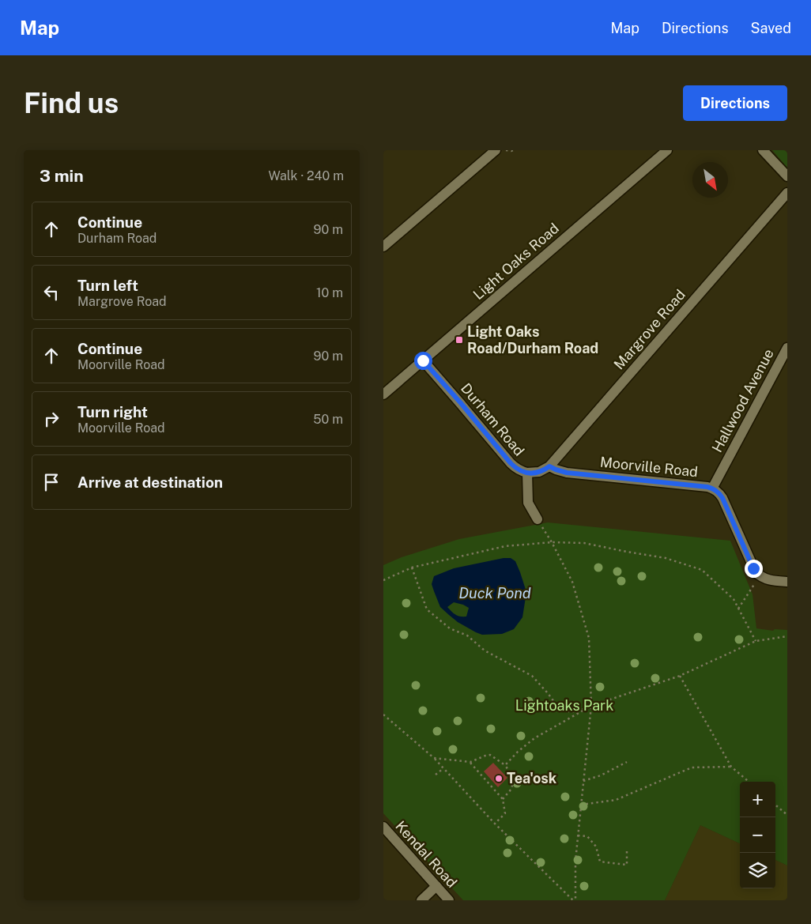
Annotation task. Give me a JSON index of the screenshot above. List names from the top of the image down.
{
  "streets": {
    "street": [
      "Light Oaks Road",
      "Margrove Road",
      "Hallwood Avenue",
      "Durham Road",
      "Moorville Road",
      "Kendal Road"
    ]
  },
  "crossings": [
    ["Light Oaks Road", "Durham Road"],
    ["Margrove Road", "Moorville Road"],
    ["Hallwood Avenue", "Moorville Road"]
  ],
  "water": ["Duck Pond"],
  "parks": ["Lightoaks Park"],
  "places": {
    "transit": ["Light Oaks Road/Durham Road"],
    "other": ["Tea'osk"]
  },
  "north": "bottom right",
  "page": {
    "header": "Map",
    "nav": ["Map", "Directions", "Saved"],
    "buttons": "Directions",
    "title": "Find us",
    "heading": ["3 min", "Walk · 240 m"],
    "list": [
      ["Continue", "Durham Road", "90 m"],
      ["Turn left", "Margrove Road", "10 m"],
      ["Continue", "Moorville Road", "90 m"],
      ["Turn right", "Moorville Road", "50 m"],
      "Arrive at destination"
    ],
    "map_buttons": ["+", "−"]
  }
}
